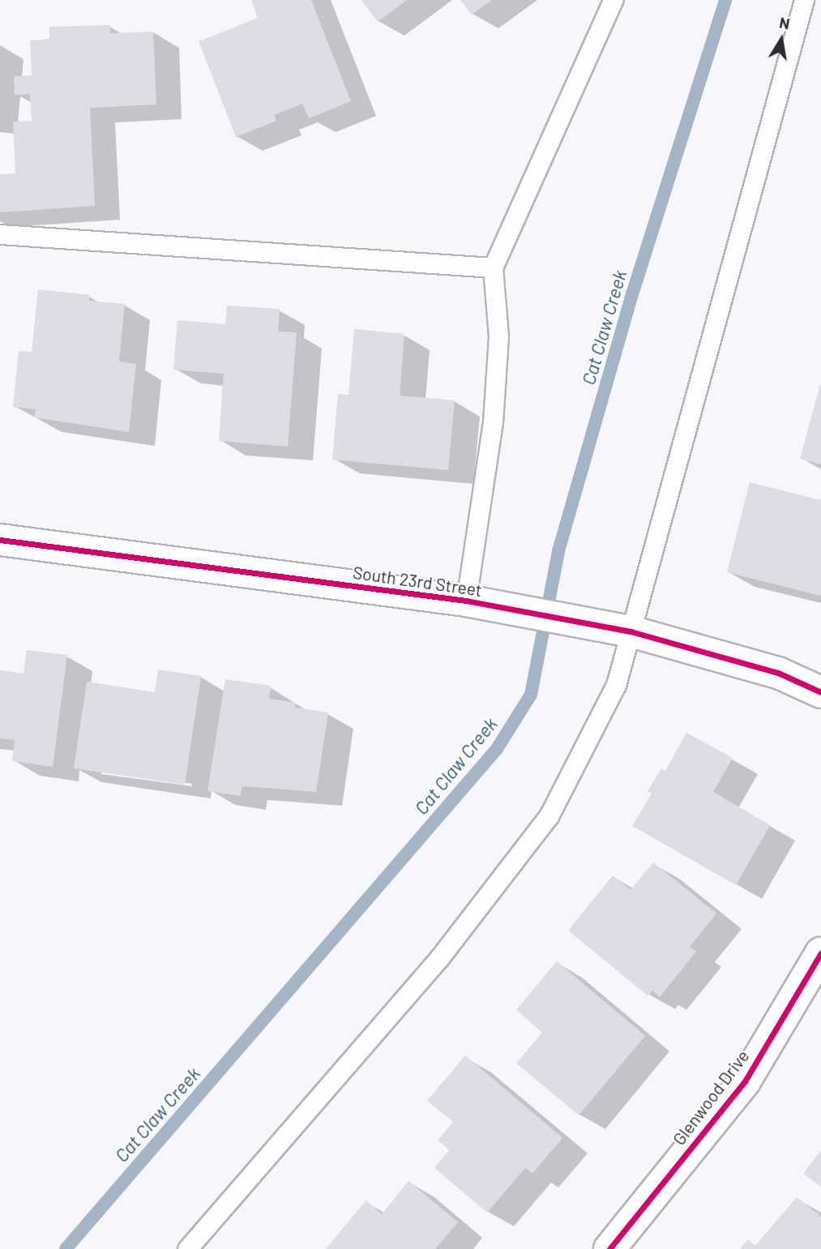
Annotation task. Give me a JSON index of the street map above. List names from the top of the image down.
{
  "streets": {
    "street": ["South 23rd Street", "Glenwood Drive"]
  },
  "water": ["Cat Claw Creek"],
  "north": "top"
}
